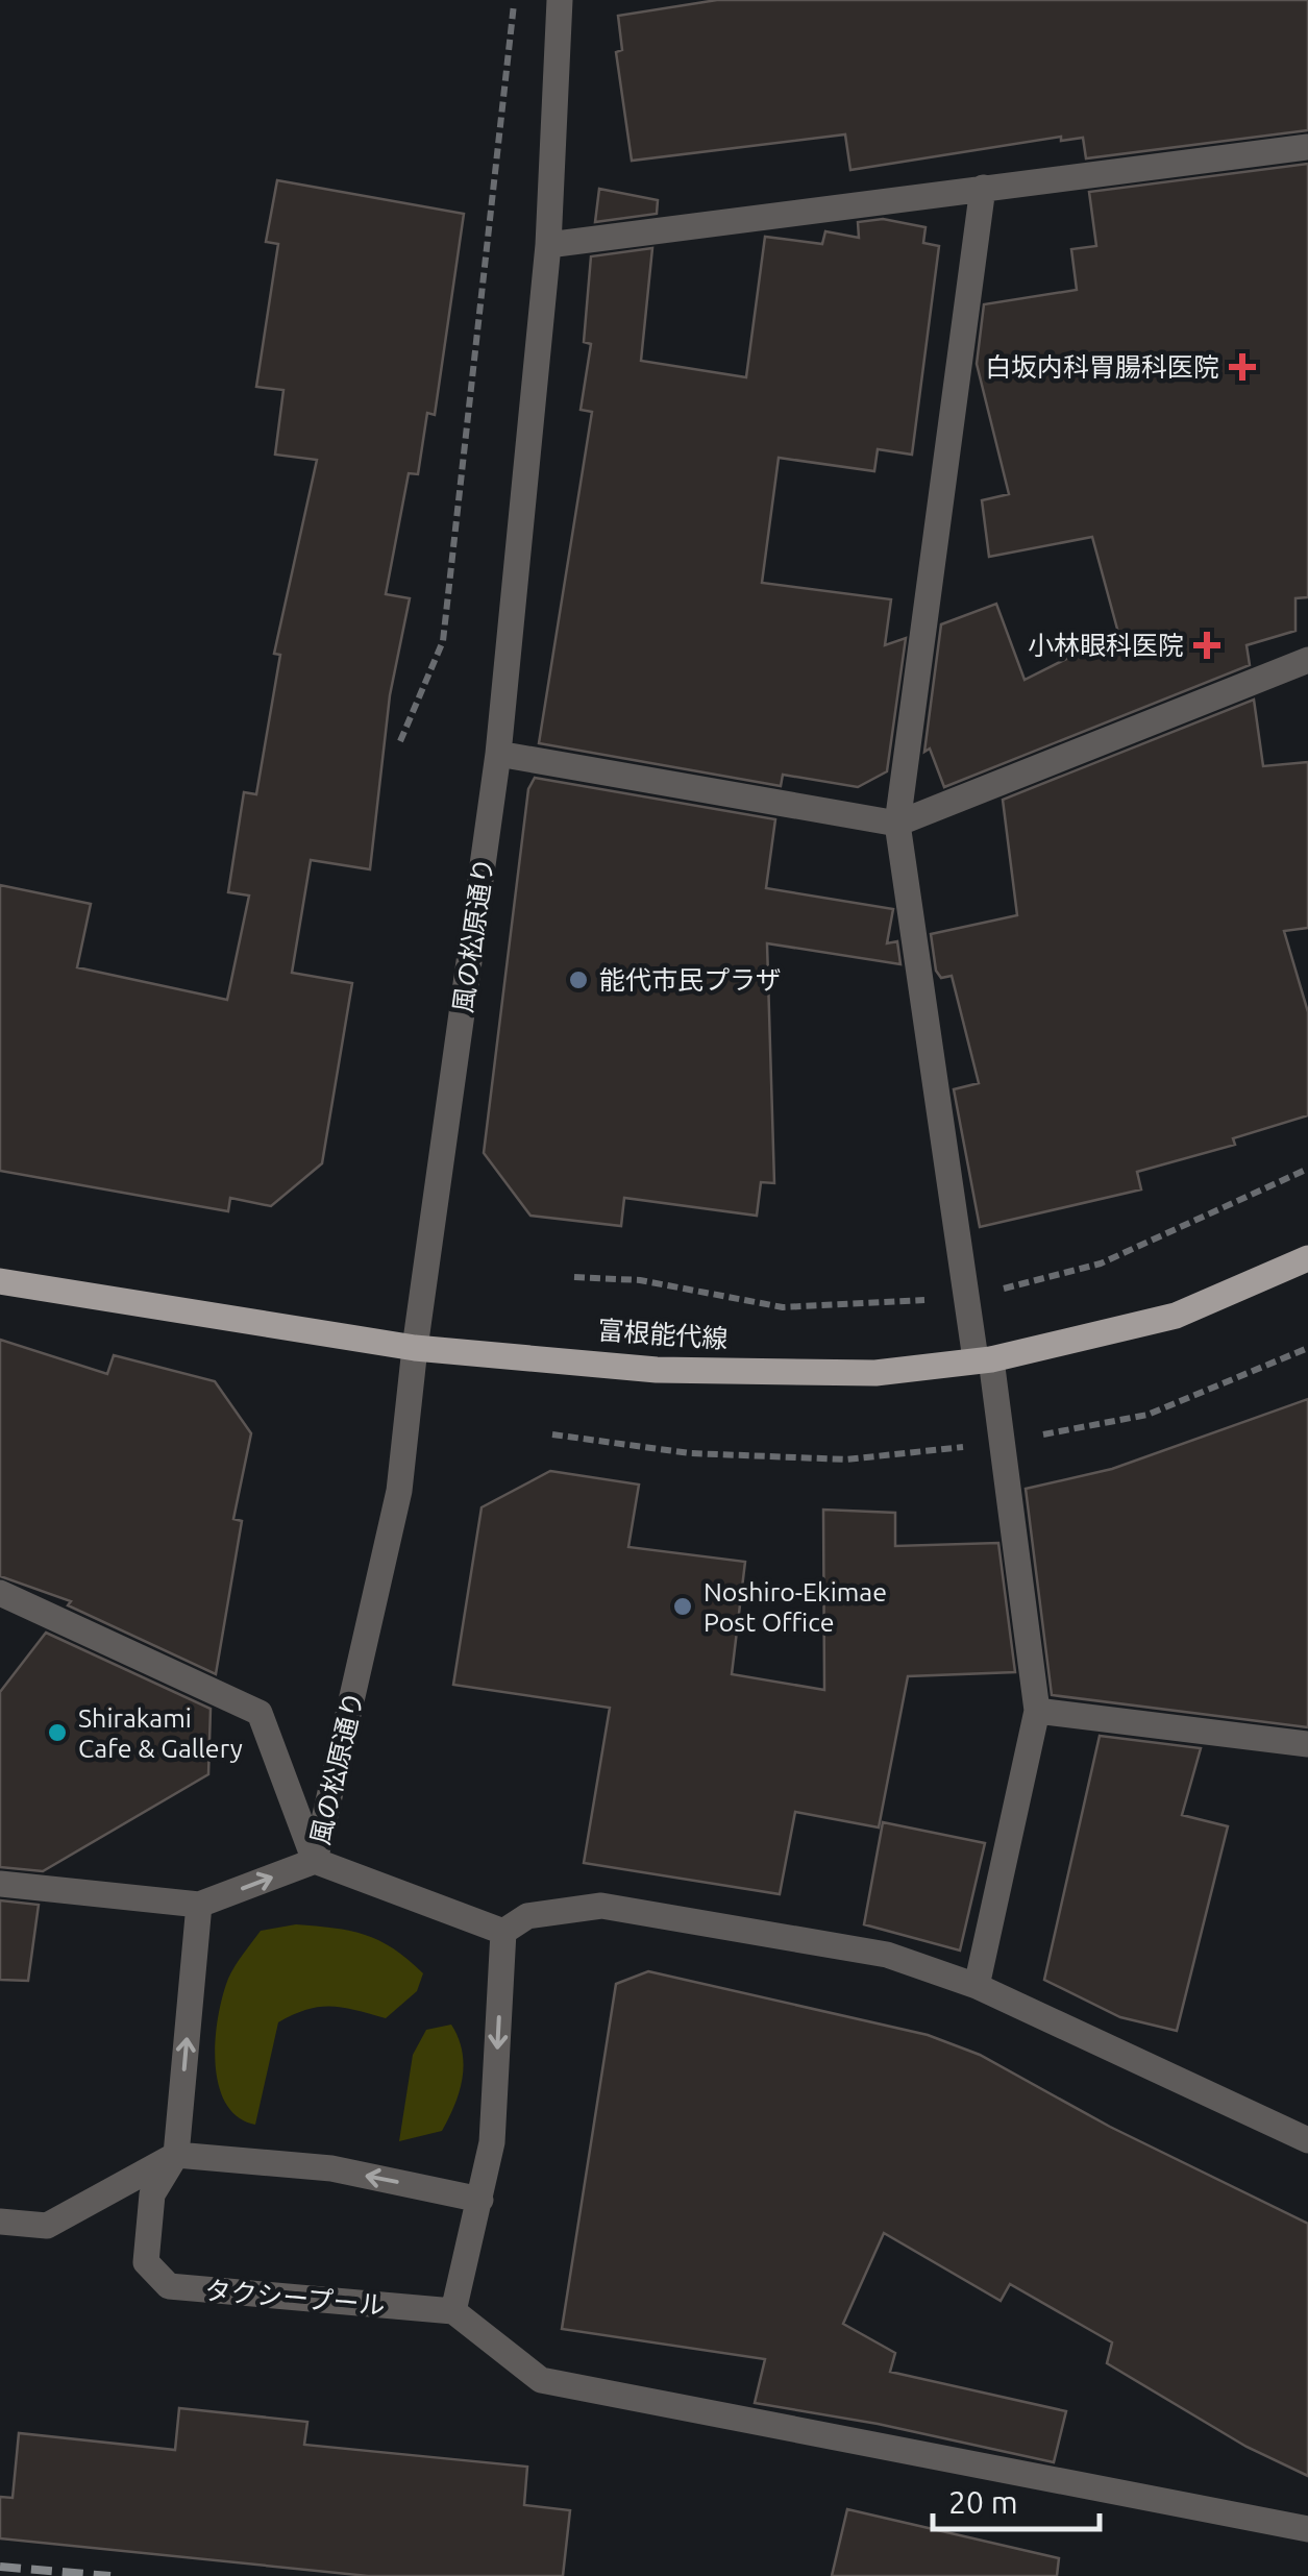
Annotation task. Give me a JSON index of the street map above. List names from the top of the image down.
{
  "streets": {
    "main road": ["富根能代線"],
    "street": ["風の松原通り", "タクシープール"]
  },
  "crossings": [
    ["風の松原通り", "富根能代線"]
  ],
  "places": {
    "health": ["白坂内科胃腸科医院", "小林眼科医院"],
    "other": ["能代市民プラザ", "Noshiro-Ekimae Post Office", "Shirakami Cafe & Gallery"]
  },
  "scale_bar": "20 m"
}
